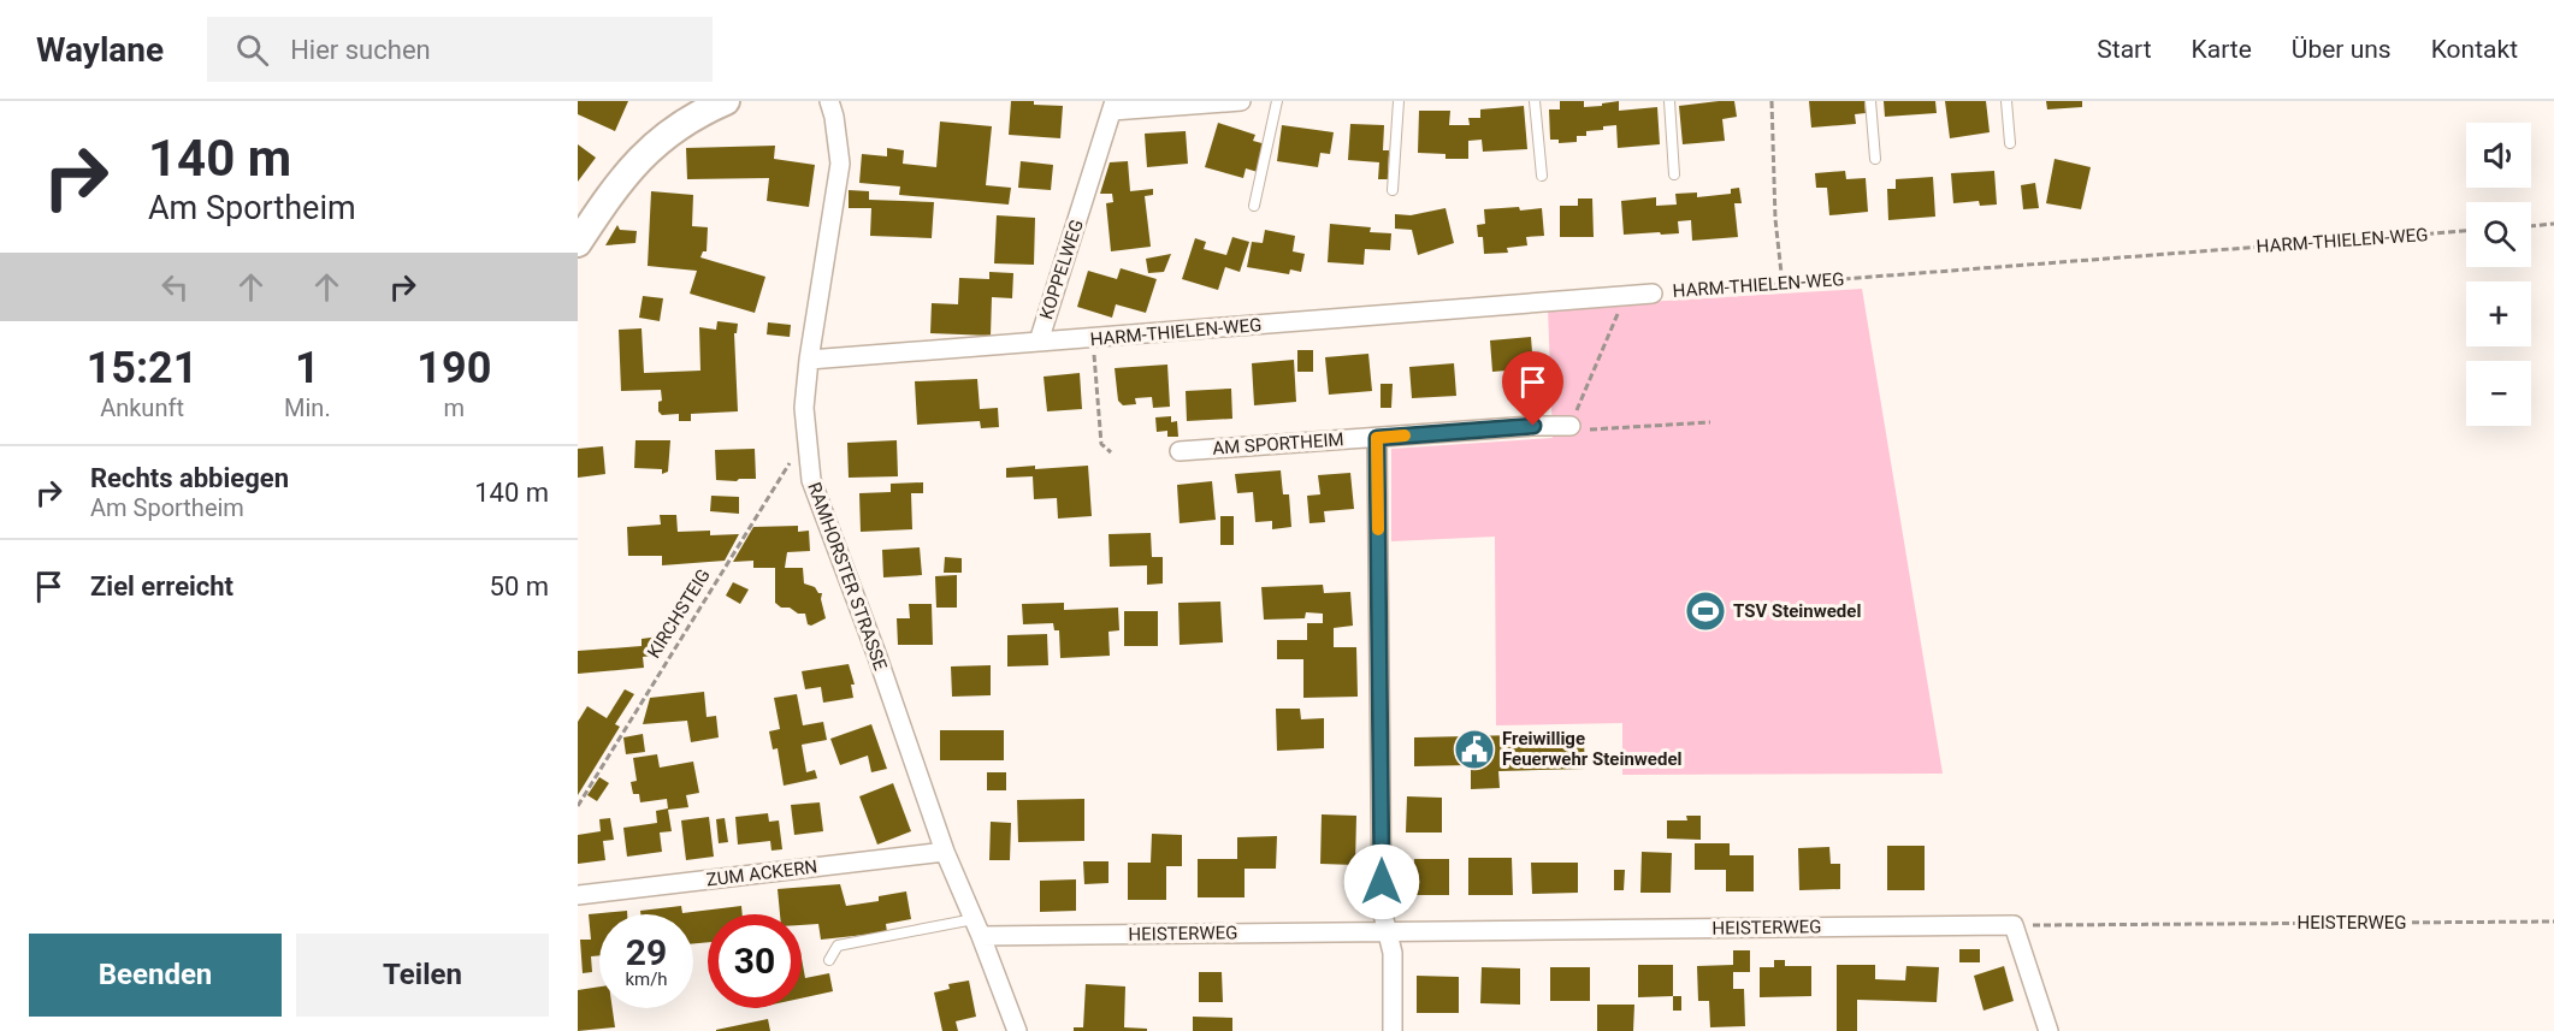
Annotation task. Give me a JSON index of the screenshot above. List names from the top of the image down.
{
  "streets": {
    "street": [
      "HARM-THIELEN-WEG",
      "KOPPELWEG",
      "AM SPORTHEIM",
      "RAMHORSTER STRASSE",
      "ZUM ACKERN",
      "HEISTERWEG"
    ],
    "path": ["KIRCHSTEIG"]
  },
  "crossings": [
    ["HARM-THIELEN-WEG", "KOPPELWEG"],
    ["KOPPELWEG", "RAMHORSTER STRASSE"],
    ["RAMHORSTER STRASSE", "KIRCHSTEIG"],
    ["RAMHORSTER STRASSE", "ZUM ACKERN"],
    ["RAMHORSTER STRASSE", "HEISTERWEG"]
  ],
  "places": {
    "sports": ["TSV Steinwedel"],
    "public building": ["Freiwillige Feuerwehr Steinwedel"]
  },
  "page": {
    "header": "Waylane",
    "search": "Hier suchen",
    "nav": [
      "Start",
      "Karte",
      "Über uns",
      "Kontakt"
    ],
    "turn": ["140 m", "Am Sportheim"],
    "map_buttons": ["+", "−"],
    "eta": [
      "15:21",
      "Ankunft",
      "1",
      "Min.",
      "190",
      "m"
    ],
    "list": [
      {
        "name": "Rechts abbiegen",
        "note": "Am Sportheim",
        "value": "140 m"
      },
      {
        "name": "Ziel erreicht",
        "value": "50 m"
      }
    ],
    "speed": "29 km/h",
    "limit": "30",
    "buttons": ["Beenden", "Teilen"]
  }
}
